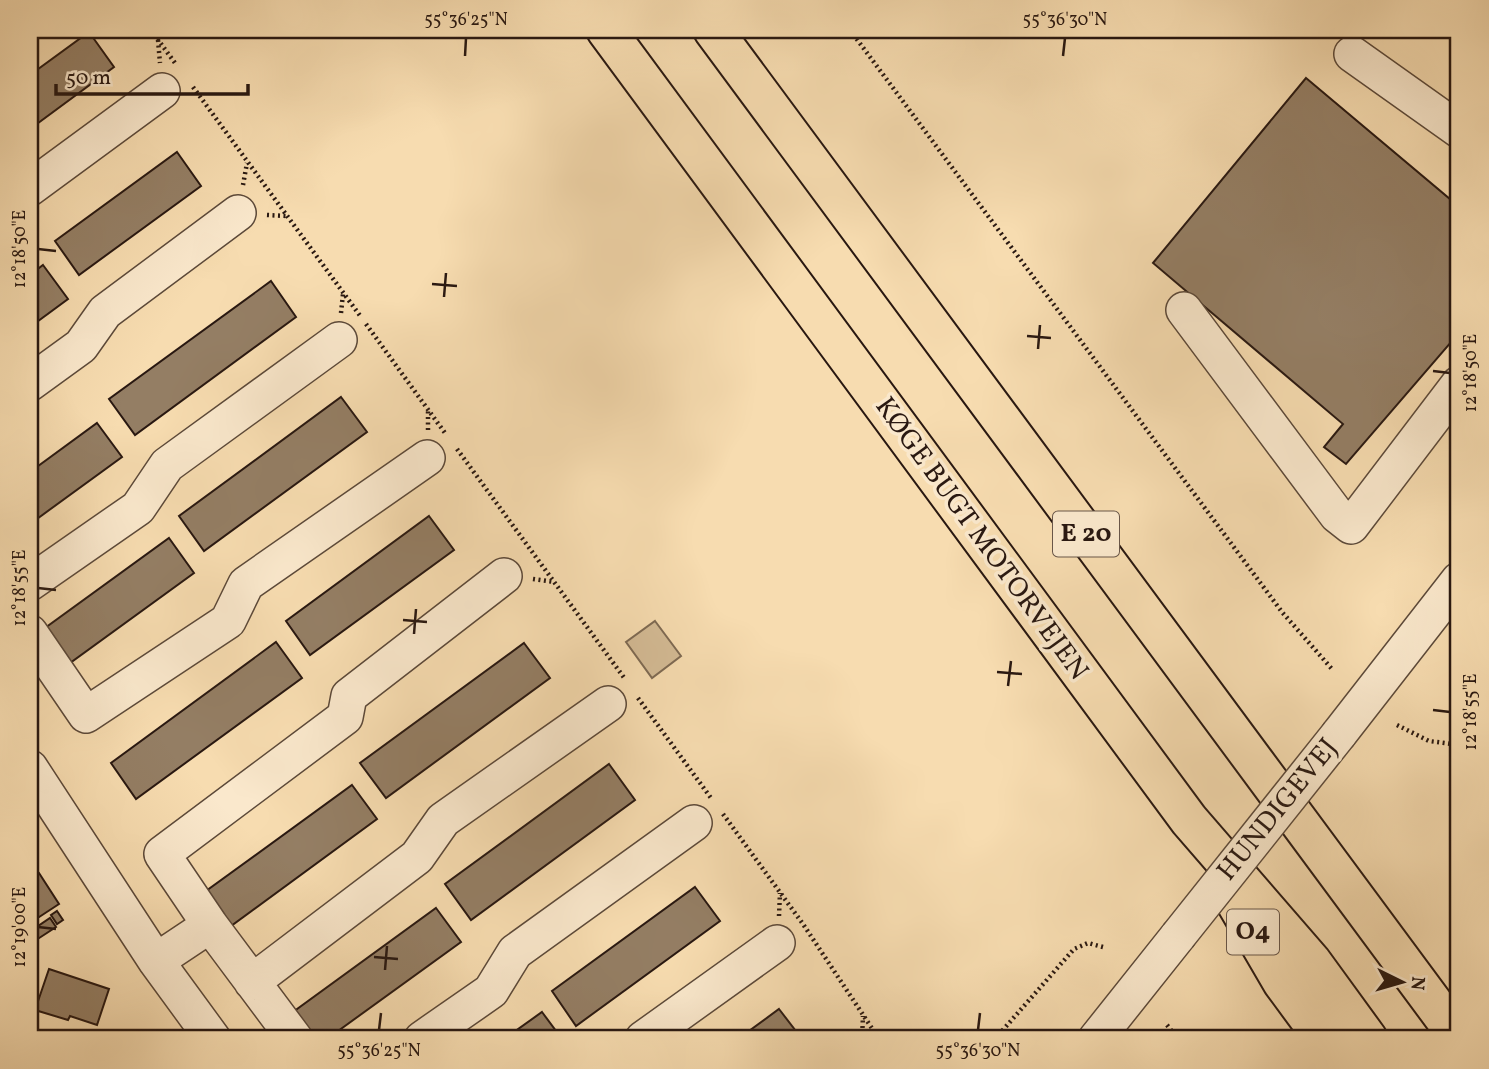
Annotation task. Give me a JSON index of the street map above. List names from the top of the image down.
{
  "streets": {
    "highway": ["E 20", "KØGE BUGT MOTORVEJEN", "O4"],
    "street": ["HUNDIGEVEJ"]
  },
  "crossings": [
    ["KØGE BUGT MOTORVEJEN", "O4"]
  ],
  "scale_bar": "50 m",
  "north": "right",
  "coordinates": [
    "55°36'25\"N",
    "55°36'30\"N",
    "12°18'50\"E",
    "12°18'55\"E",
    "12°19'00\"E"
  ]
}
